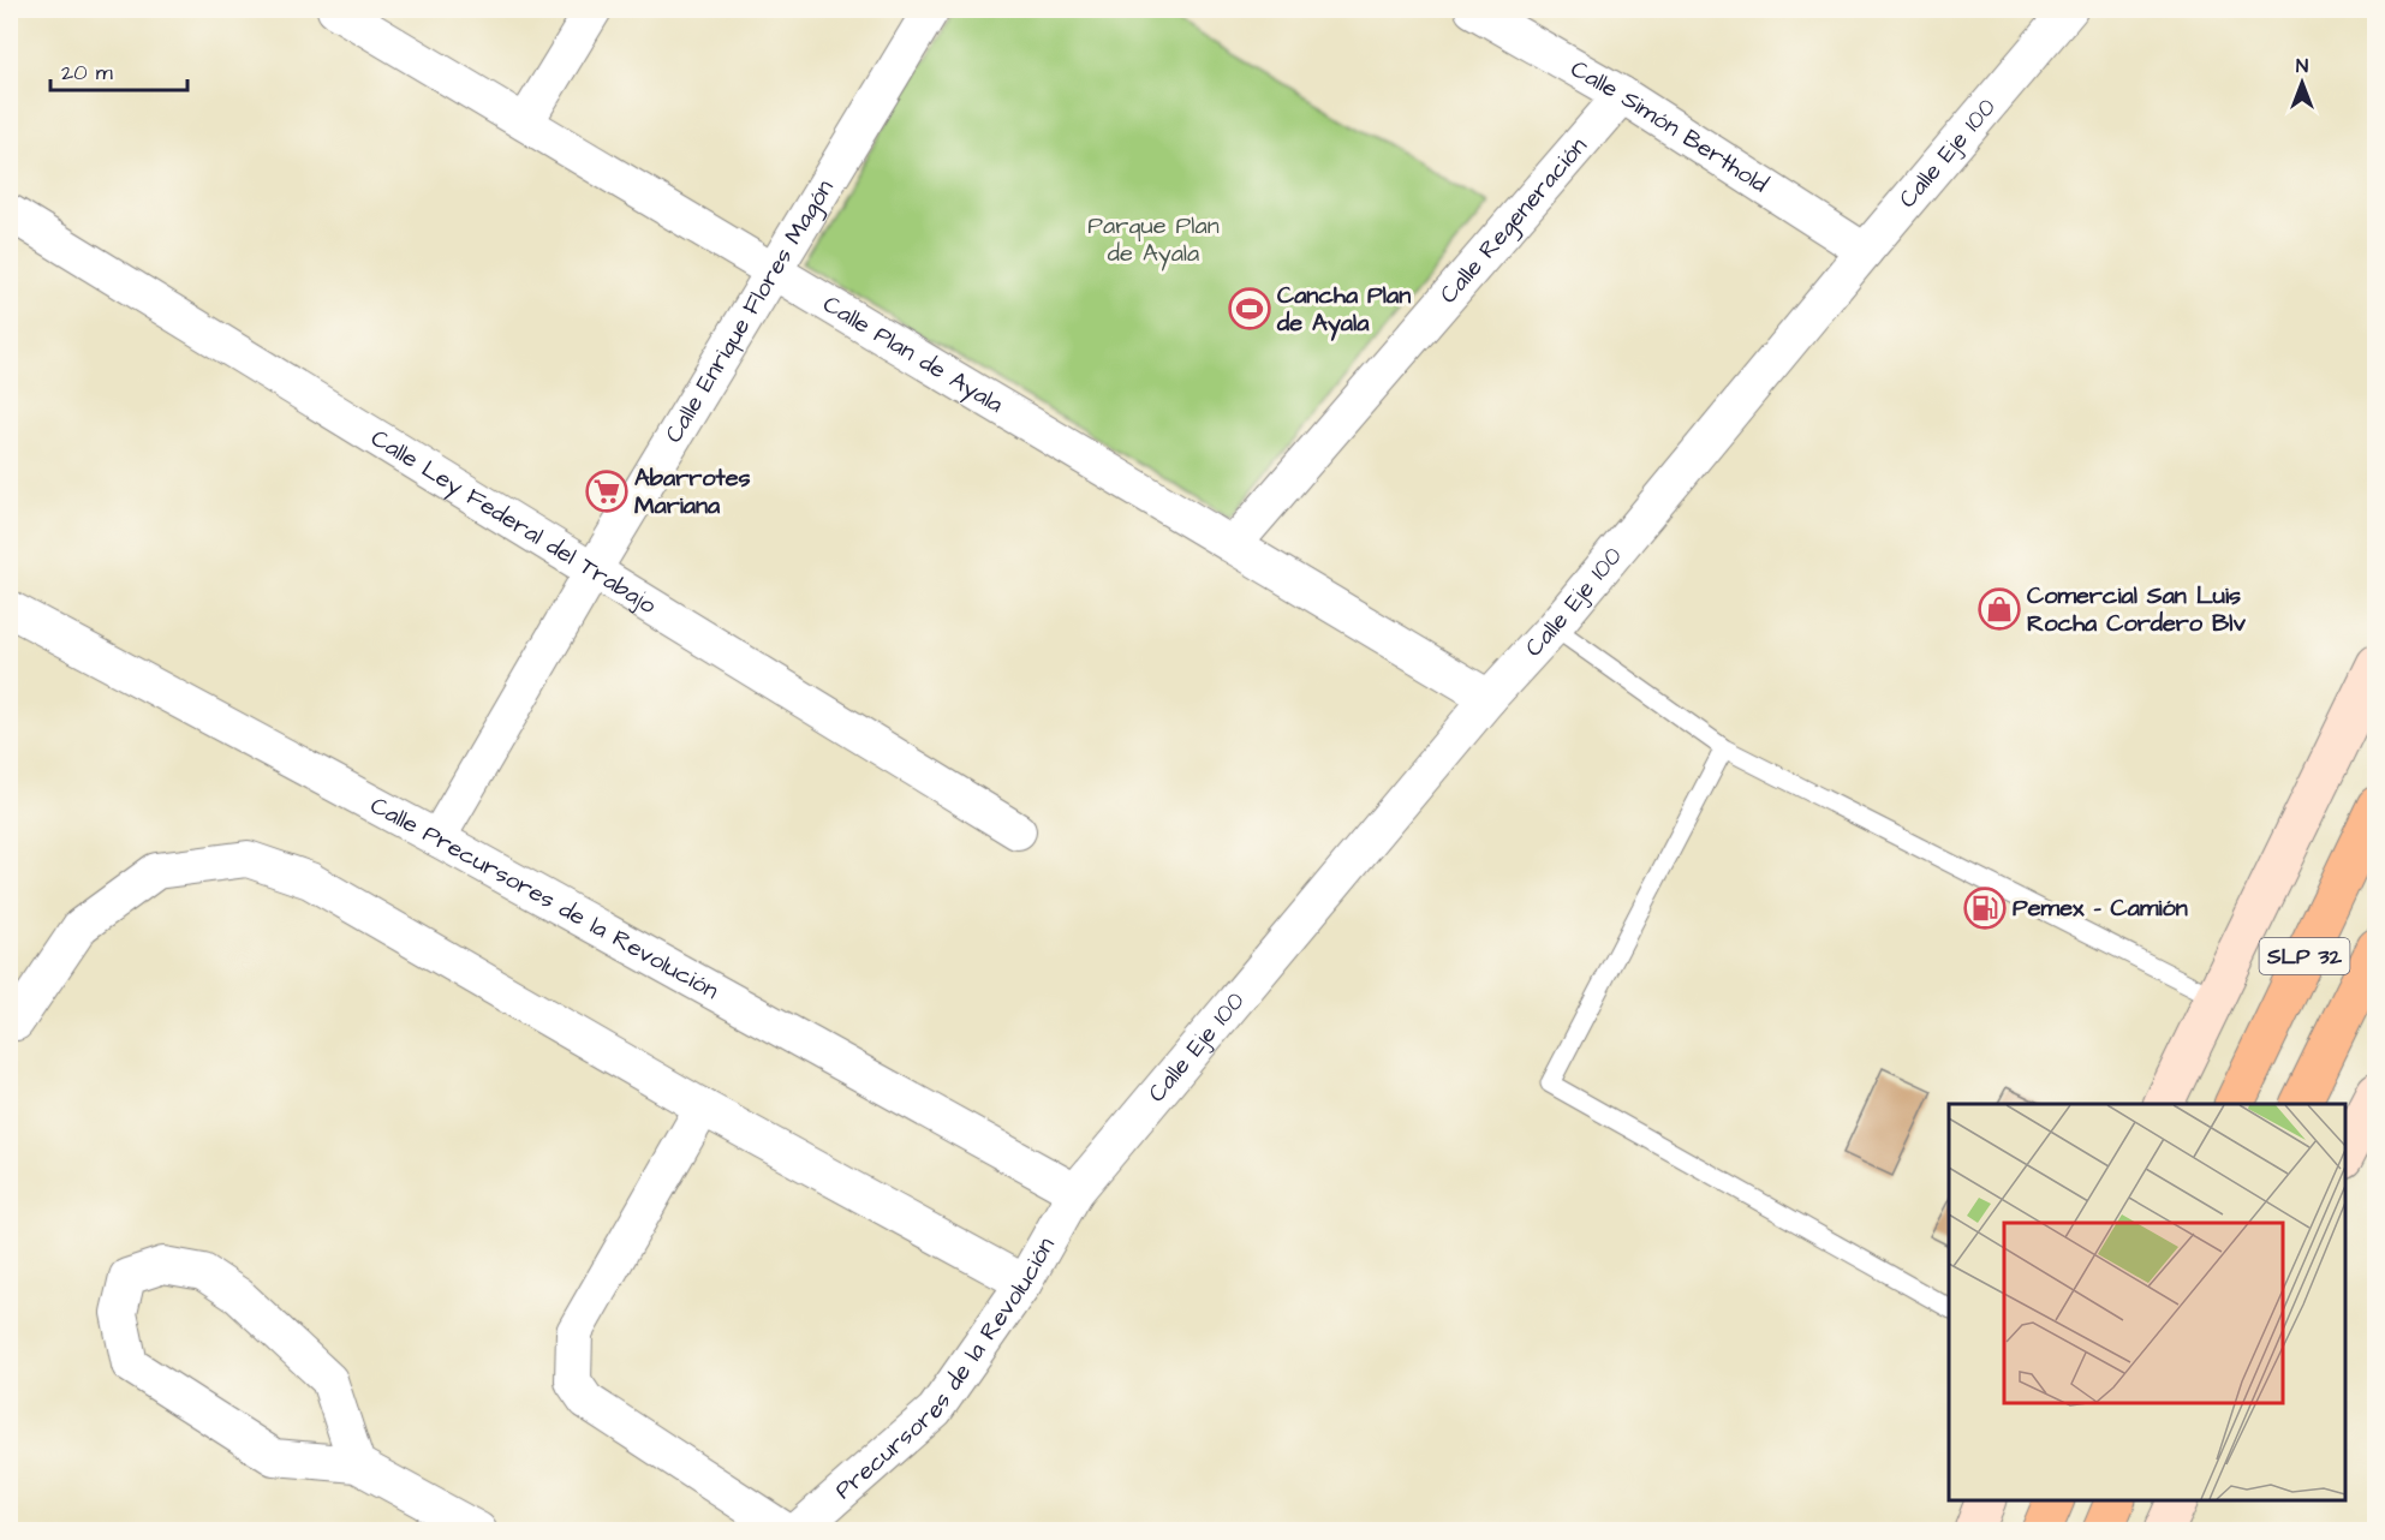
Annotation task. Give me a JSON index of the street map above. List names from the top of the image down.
{
  "streets": {
    "highway": ["SLP 32"],
    "street": [
      "Calle Simón Berthold",
      "Calle Eje 100",
      "Calle Regeneración",
      "Calle Enrique Flores Magón",
      "Calle Plan de Ayala",
      "Calle Ley Federal del Trabajo",
      "Calle Precursores de la Revolución",
      "Precursores de la Revolución"
    ]
  },
  "crossings": [
    ["Calle Simón Berthold", "Calle Eje 100"],
    ["Calle Simón Berthold", "Calle Regeneración"],
    ["Calle Eje 100", "Calle Plan de Ayala"],
    ["Calle Eje 100", "Calle Precursores de la Revolución"],
    ["Calle Eje 100", "Precursores de la Revolución"],
    ["Calle Regeneración", "Calle Plan de Ayala"],
    ["Calle Enrique Flores Magón", "Calle Plan de Ayala"],
    ["Calle Enrique Flores Magón", "Calle Ley Federal del Trabajo"],
    ["Calle Enrique Flores Magón", "Calle Precursores de la Revolución"],
    ["Calle Precursores de la Revolución", "Precursores de la Revolución"]
  ],
  "parks": ["Parque Plan de Ayala"],
  "places": {
    "sports": ["Cancha Plan de Ayala"],
    "supermarket": ["Abarrotes Mariana"],
    "shop": ["Comercial San Luis Rocha Cordero Blv"],
    "fuel station": ["Pemex - Camión"]
  },
  "scale_bar": "20 m",
  "north": "top"
}
